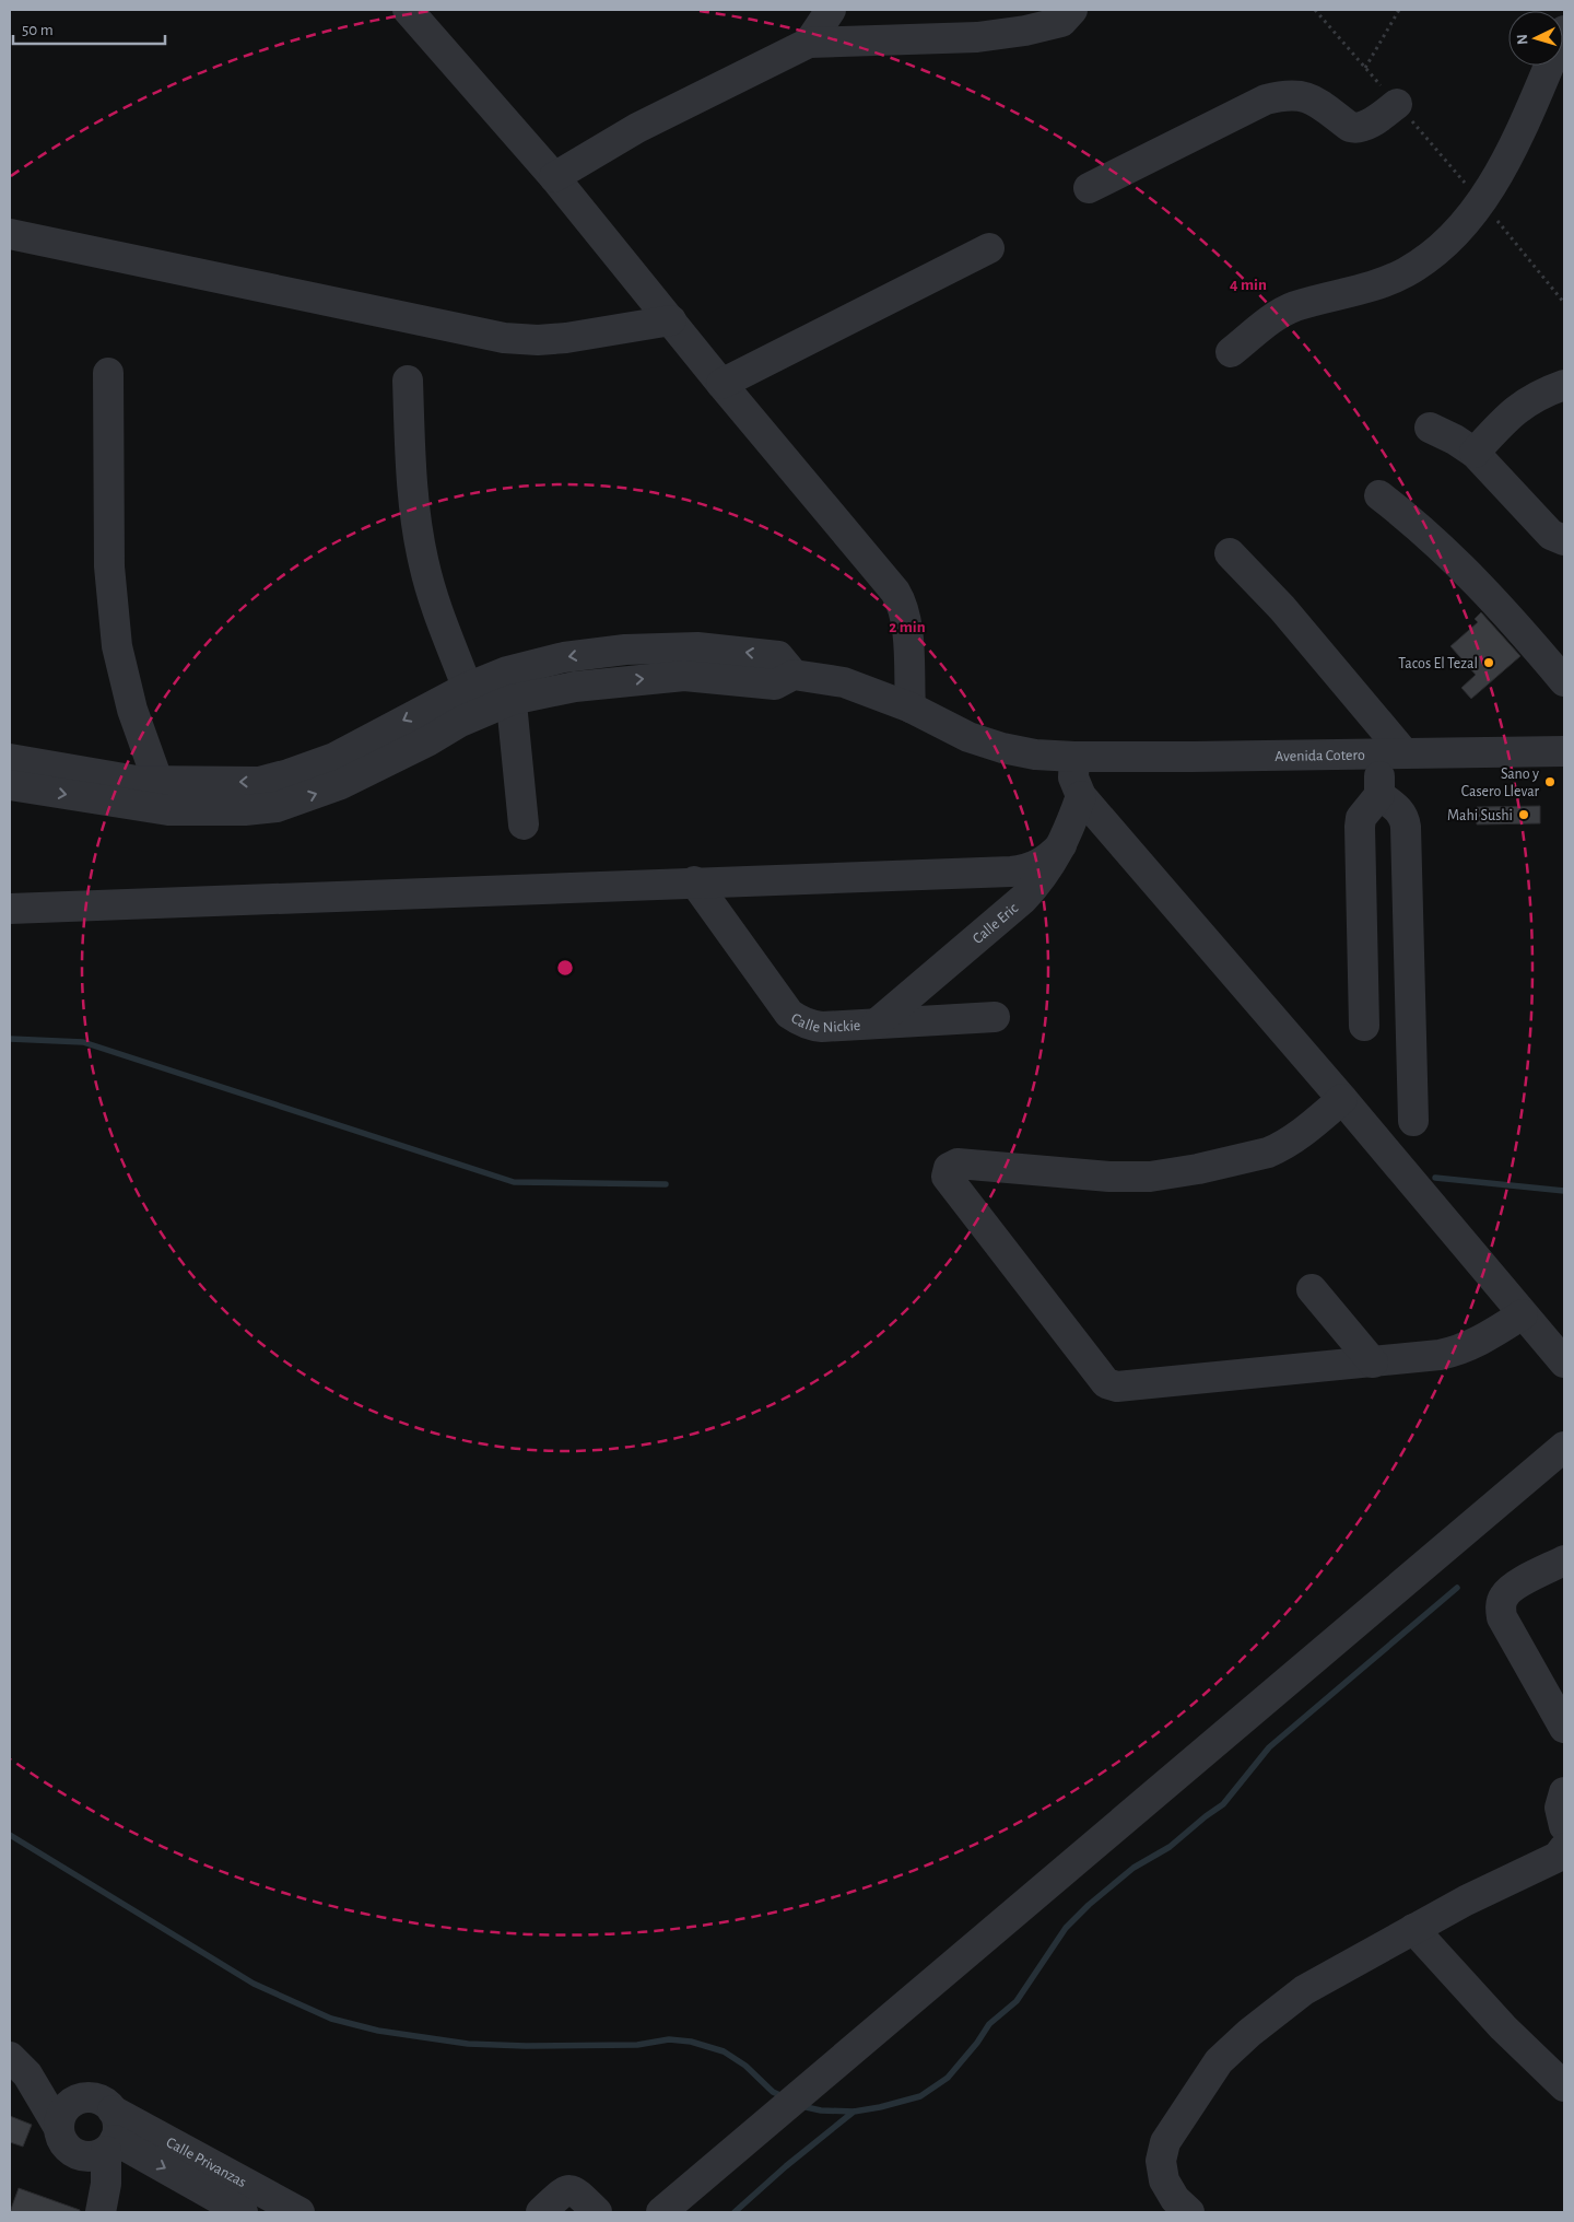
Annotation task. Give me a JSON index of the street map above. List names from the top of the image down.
{
  "streets": {
    "street": [
      "Avenida Cotero",
      "Calle Eric",
      "Calle Nickie",
      "Calle Privanzas"
    ]
  },
  "crossings": [
    ["Calle Eric", "Calle Nickie"]
  ],
  "places": ["Tacos El Tezal", "Sano y Casero Llevar", "Mahi Sushi"],
  "scale_bar": "50 m",
  "north": "left",
  "rings": ["4 min", "2 min"]
}
